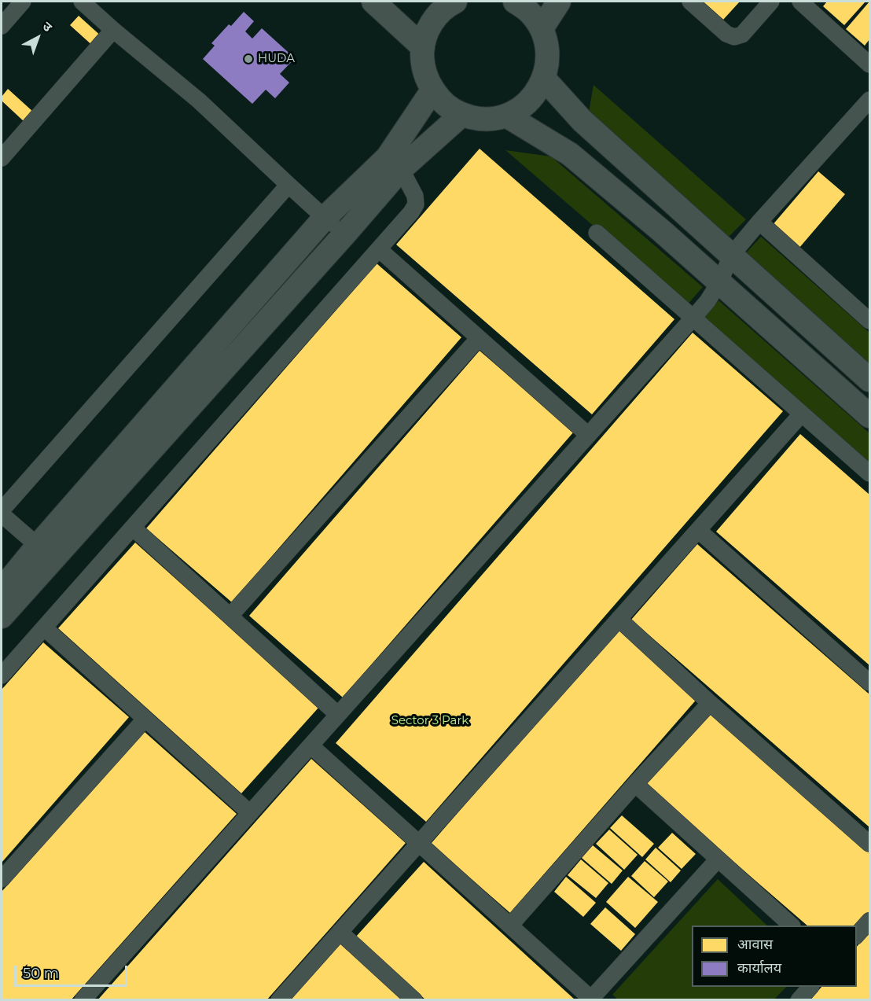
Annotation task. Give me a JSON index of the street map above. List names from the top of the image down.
{
  "parks": ["Sector 3 Park"],
  "places": ["HUDA"],
  "legend": ["आवास", "कार्यालय"],
  "scale_bar": "50 m",
  "north": "top right"
}
